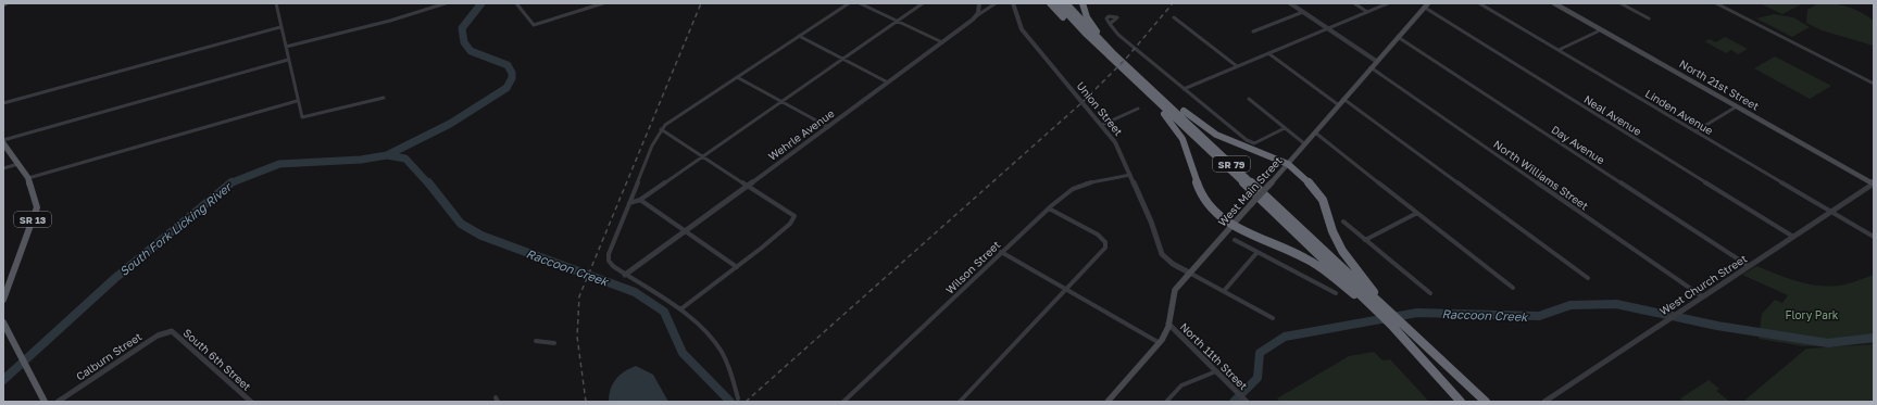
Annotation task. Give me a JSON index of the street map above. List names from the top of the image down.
{
  "streets": {
    "highway": ["SR 79"],
    "main road": ["North 21st Street", "West Main Street", "SR 13"],
    "street": [
      "Union Street",
      "Linden Avenue",
      "Neal Avenue",
      "Wehrle Avenue",
      "Day Avenue",
      "North Williams Street",
      "Wilson Street",
      "West Church Street",
      "Calburn Street",
      "North 11th Street",
      "South 6th Street"
    ]
  },
  "crossings": [
    ["North 21st Street", "West Church Street"],
    ["Union Street", "West Main Street"],
    ["Union Street", "Wilson Street"],
    ["Linden Avenue", "West Church Street"],
    ["Neal Avenue", "West Main Street"],
    ["Neal Avenue", "West Church Street"],
    ["Day Avenue", "West Main Street"],
    ["Day Avenue", "West Church Street"],
    ["North Williams Street", "West Main Street"],
    ["North Williams Street", "West Church Street"],
    ["West Main Street", "North 11th Street"],
    ["Calburn Street", "South 6th Street"]
  ],
  "water": ["South Fork Licking River", "Raccoon Creek"],
  "parks": ["Flory Park"]
}
